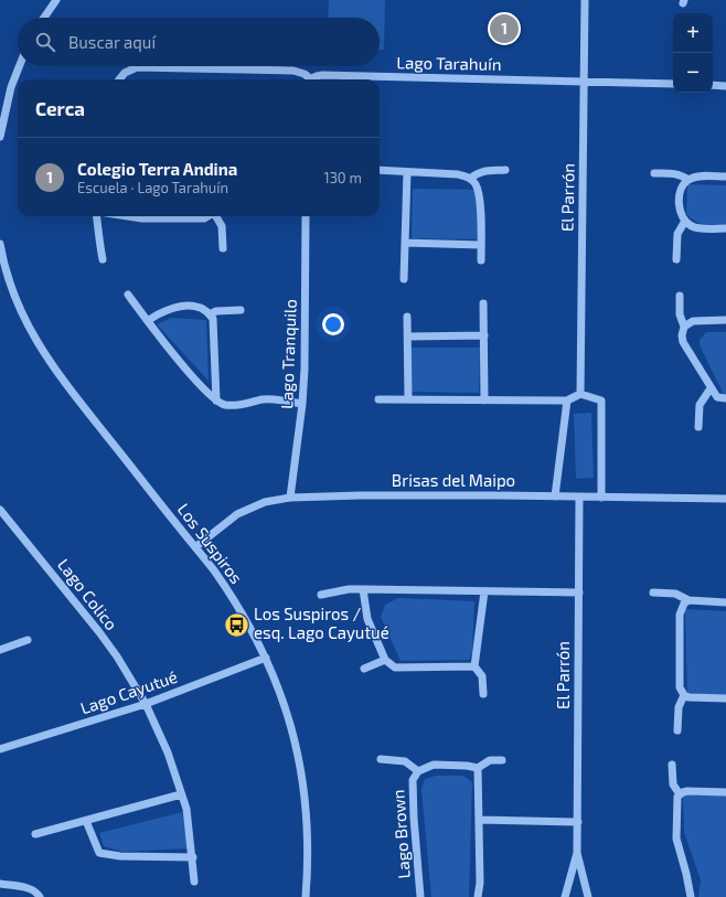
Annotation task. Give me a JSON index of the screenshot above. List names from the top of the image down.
{
  "streets": {
    "street": [
      "Lago Tarahuín",
      "El Parrón",
      "Lago Tranquilo",
      "Brisas del Maipo",
      "Los Suspiros",
      "Lago Colico",
      "Lago Cayutué",
      "Lago Brown"
    ]
  },
  "crossings": [
    ["Lago Tarahuín", "El Parrón"],
    ["El Parrón", "Brisas del Maipo"],
    ["Lago Tranquilo", "Brisas del Maipo"],
    ["Brisas del Maipo", "Los Suspiros"],
    ["Los Suspiros", "Lago Cayutué"],
    ["Lago Colico", "Lago Cayutué"]
  ],
  "places": {
    "bus stop": ["Los Suspiros / esq. Lago Cayutué"]
  },
  "page": {
    "pins": "1",
    "map_buttons": ["+", "−"],
    "search": "Buscar aquí",
    "heading": "Cerca",
    "list": [
      {
        "mark": "1",
        "name": "Colegio Terra Andina",
        "note": "Escuela · Lago Tarahuín",
        "value": "130 m"
      }
    ]
  }
}
